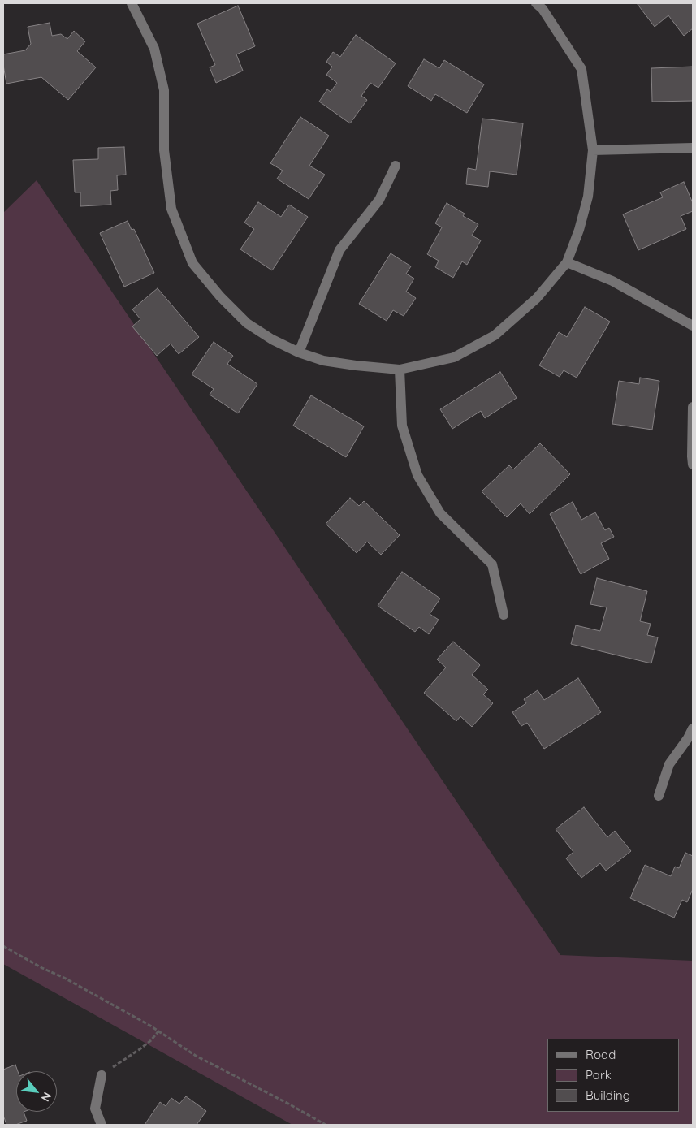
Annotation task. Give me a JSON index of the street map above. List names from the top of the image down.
{
  "legend": ["Road", "Park", "Building"],
  "north": "bottom right"
}
